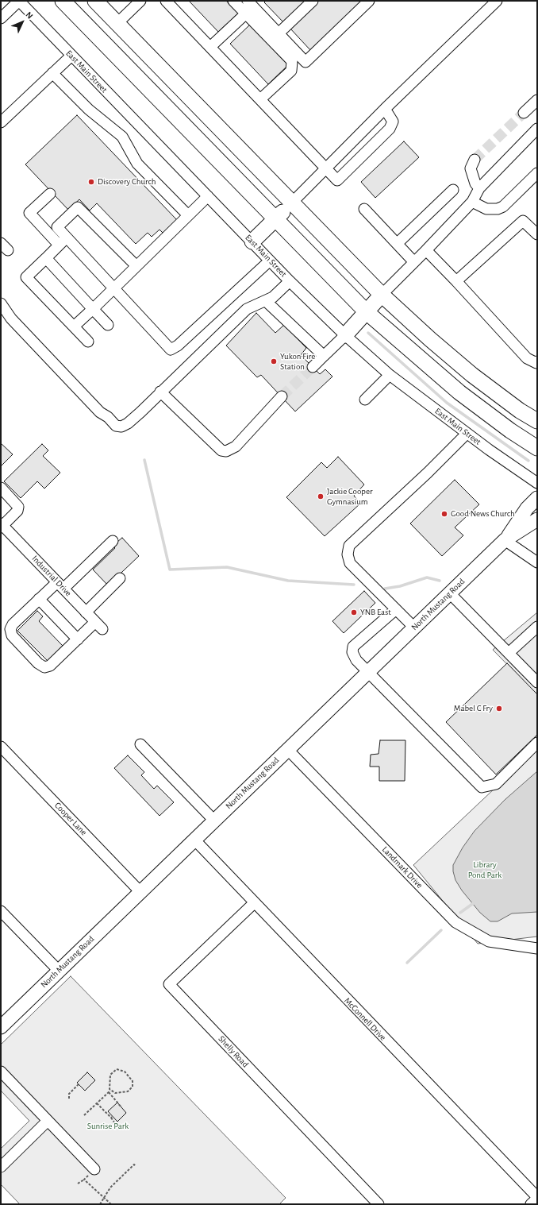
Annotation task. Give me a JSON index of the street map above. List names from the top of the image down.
{
  "streets": {
    "main road": ["North Mustang Road"],
    "street": [
      "East Main Street",
      "Industrial Drive",
      "Cooper Lane",
      "Landmark Drive",
      "McConnell Drive",
      "Shelly Road"
    ]
  },
  "crossings": [
    ["North Mustang Road", "Cooper Lane"],
    ["North Mustang Road", "Landmark Drive"],
    ["North Mustang Road", "McConnell Drive"],
    ["McConnell Drive", "Shelly Road"]
  ],
  "parks": ["Library Pond Park", "Sunrise Park"],
  "places": [
    "Discovery Church",
    "Yukon Fire Station",
    "Jackie Cooper Gymnasium",
    "Good News Church",
    "YNB East",
    "Mabel C Fry"
  ],
  "north": "top right"
}
